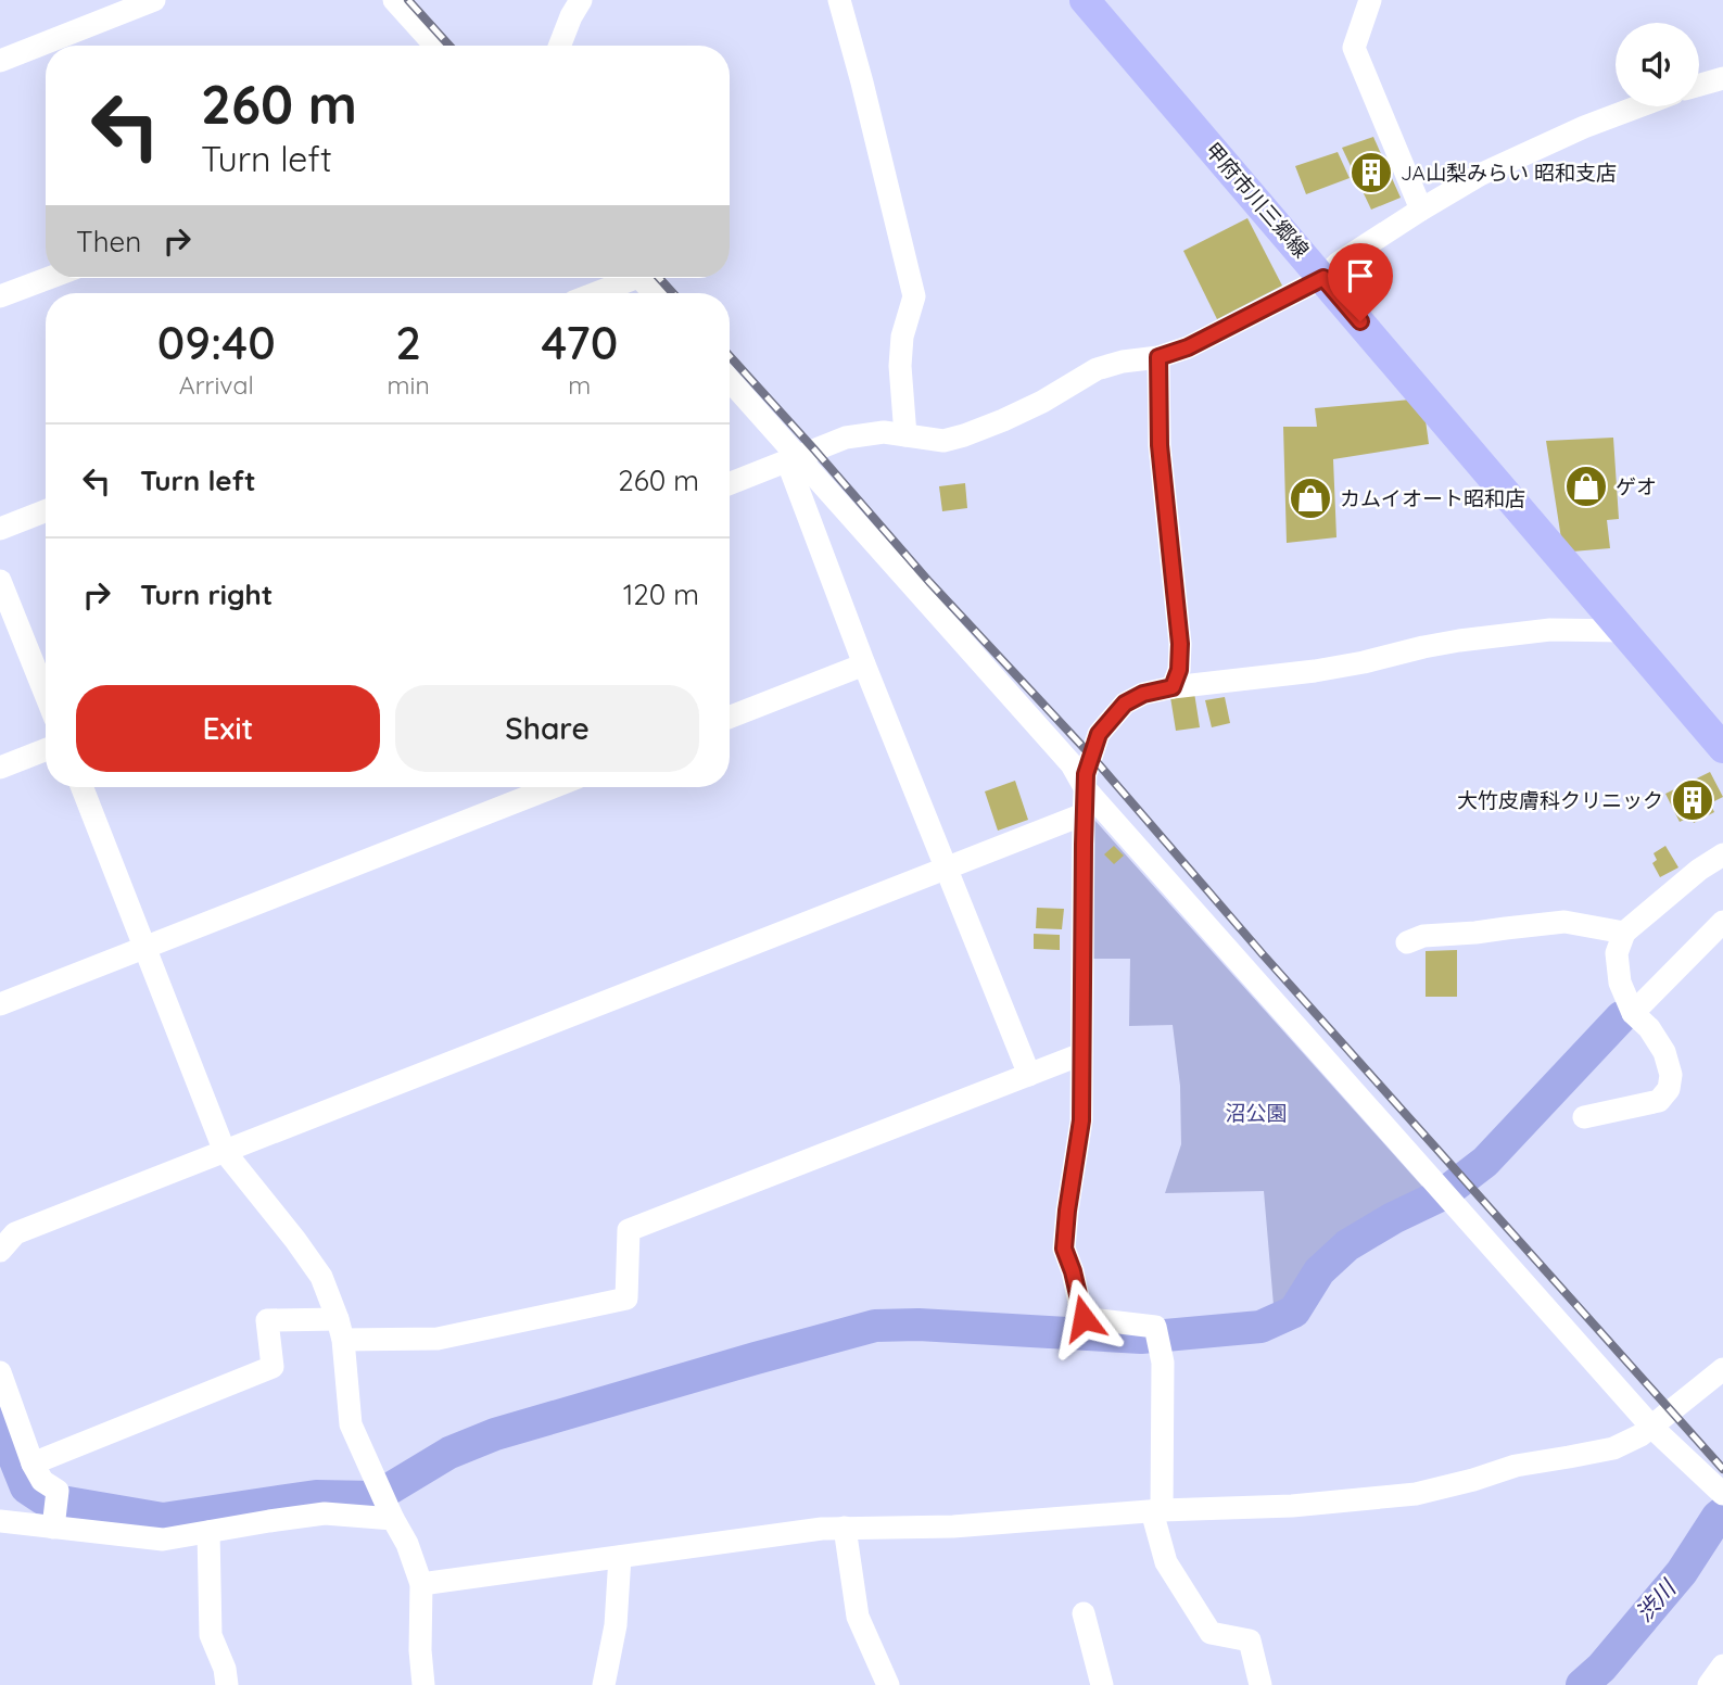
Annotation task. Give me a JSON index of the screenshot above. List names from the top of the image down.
{
  "streets": {
    "main road": ["甲府市川三郷線"]
  },
  "water": ["渋川"],
  "parks": ["沼公園"],
  "places": {
    "building": ["JA山梨みらい 昭和支店", "大竹皮膚科クリニック"],
    "shop": ["ゲオ", "カムイオート昭和店"]
  },
  "page": {
    "turn": ["260 m", "Turn left"],
    "then": "Then",
    "eta": [
      "09:40",
      "Arrival",
      "2",
      "min",
      "470",
      "m"
    ],
    "list": [
      {
        "name": "Turn left",
        "value": "260 m"
      },
      {
        "name": "Turn right",
        "value": "120 m"
      }
    ],
    "buttons": ["Exit", "Share"]
  }
}
